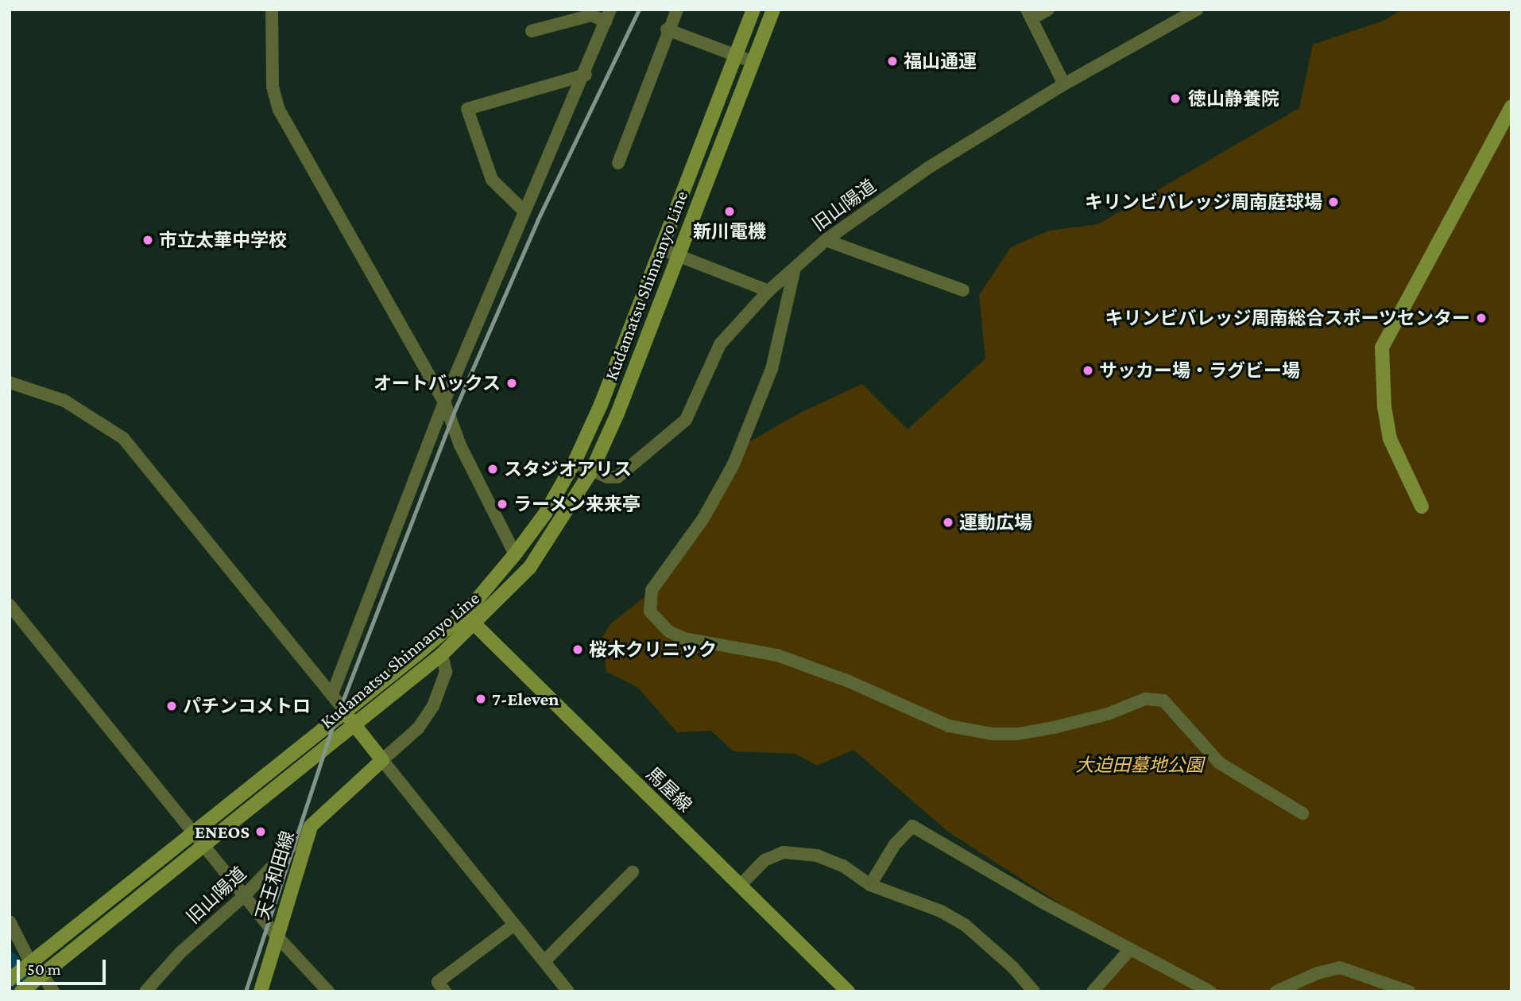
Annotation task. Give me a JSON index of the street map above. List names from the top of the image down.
{
  "streets": {
    "main road": ["Kudamatsu Shinnanyo Line", "馬屋線", "天王和田線"],
    "street": ["旧山陽道"]
  },
  "crossings": [
    ["旧山陽道", "Kudamatsu Shinnanyo Line"],
    ["旧山陽道", "天王和田線"],
    ["Kudamatsu Shinnanyo Line", "馬屋線"]
  ],
  "parks": ["大迫田墓地公園"],
  "places": [
    "福山通運",
    "徳山静養院",
    "キリンビバレッジ周南庭球場",
    "新川電機",
    "市立太華中学校",
    "キリンビバレッジ周南総合スポーツセンター",
    "サッカー場・ラグビー場",
    "オートバックス",
    "スタジオアリス",
    "ラーメン来来亭",
    "運動広場",
    "桜木クリニック",
    "7-Eleven",
    "パチンコメトロ",
    "ENEOS"
  ],
  "scale_bar": "50 m"
}
